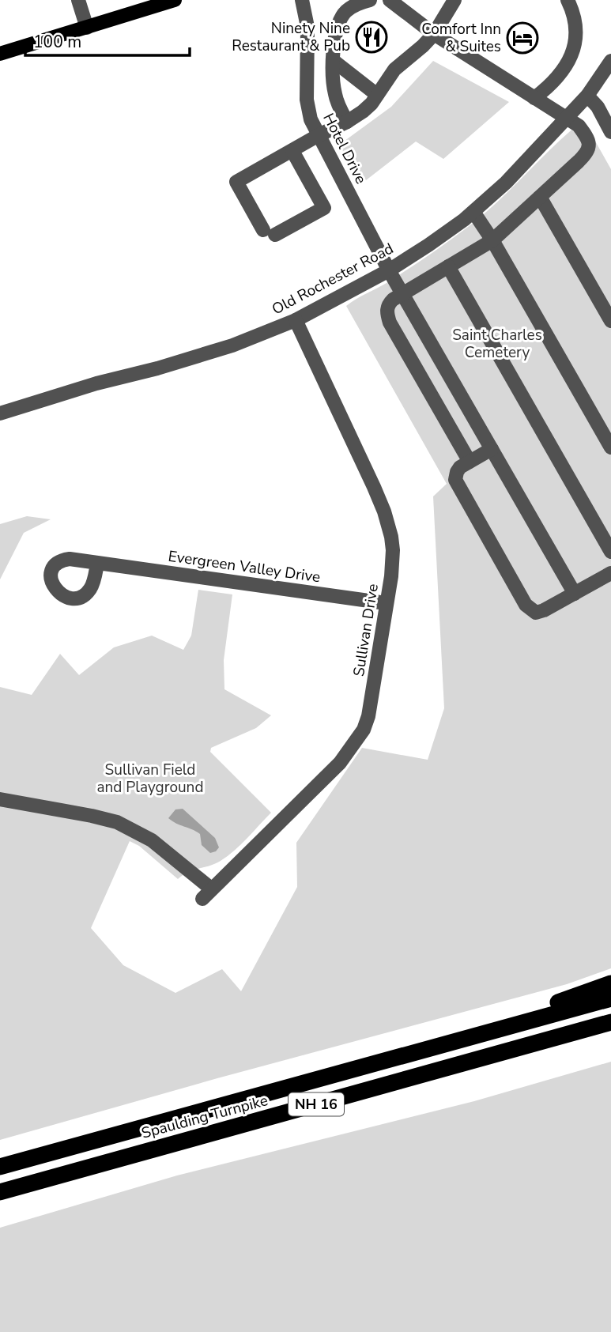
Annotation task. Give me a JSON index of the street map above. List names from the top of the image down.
{
  "streets": {
    "highway": ["NH 16", "Spaulding Turnpike"],
    "street": [
      "Hotel Drive",
      "Old Rochester Road",
      "Evergreen Valley Drive",
      "Sullivan Drive"
    ]
  },
  "crossings": [
    ["Hotel Drive", "Old Rochester Road"],
    ["Old Rochester Road", "Sullivan Drive"],
    ["Evergreen Valley Drive", "Sullivan Drive"]
  ],
  "parks": ["Saint Charles Cemetery", "Sullivan Field and Playground"],
  "places": {
    "restaurant": ["Ninety Nine Restaurant & Pub"],
    "hotel": ["Comfort Inn & Suites"]
  },
  "scale_bar": "100 m"
}
